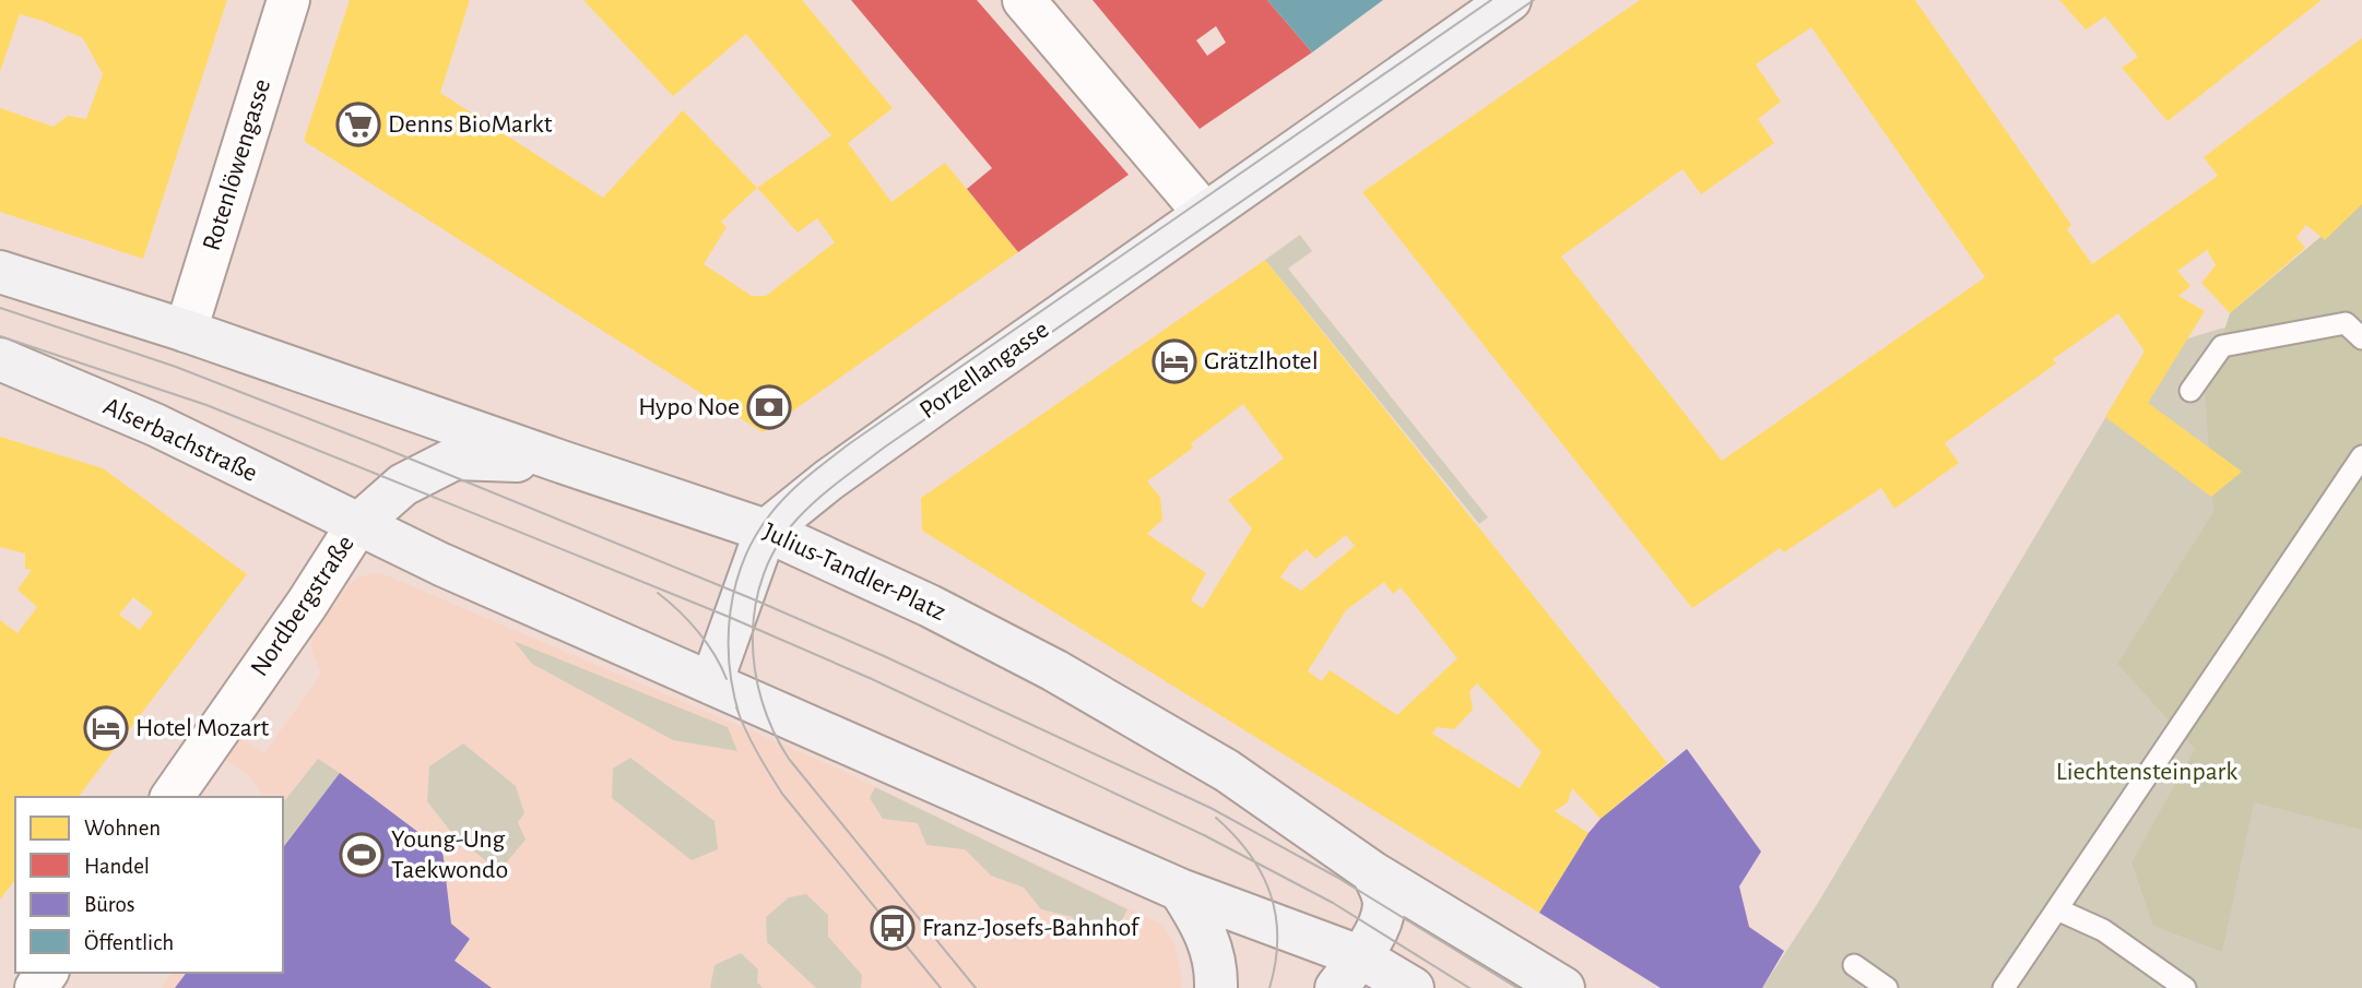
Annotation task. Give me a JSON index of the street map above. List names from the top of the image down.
{
  "streets": {
    "main road": ["Porzellangasse", "Alserbachstraße", "Julius-Tandler-Platz"],
    "street": ["Rotenlöwengasse", "Nordbergstraße"]
  },
  "crossings": [
    ["Rotenlöwengasse", "Julius-Tandler-Platz"],
    ["Porzellangasse", "Julius-Tandler-Platz"],
    ["Alserbachstraße", "Nordbergstraße"]
  ],
  "parks": ["Liechtensteinpark"],
  "places": {
    "supermarket": ["Denns BioMarkt"],
    "hotel": ["Grätzlhotel", "Hotel Mozart"],
    "bank": ["Hypo Noe"],
    "sports": ["Young-Ung Taekwondo"],
    "bus stop": ["Franz-Josefs-Bahnhof"]
  },
  "legend": [
    "Wohnen",
    "Handel",
    "Büros",
    "Öffentlich"
  ]
}
